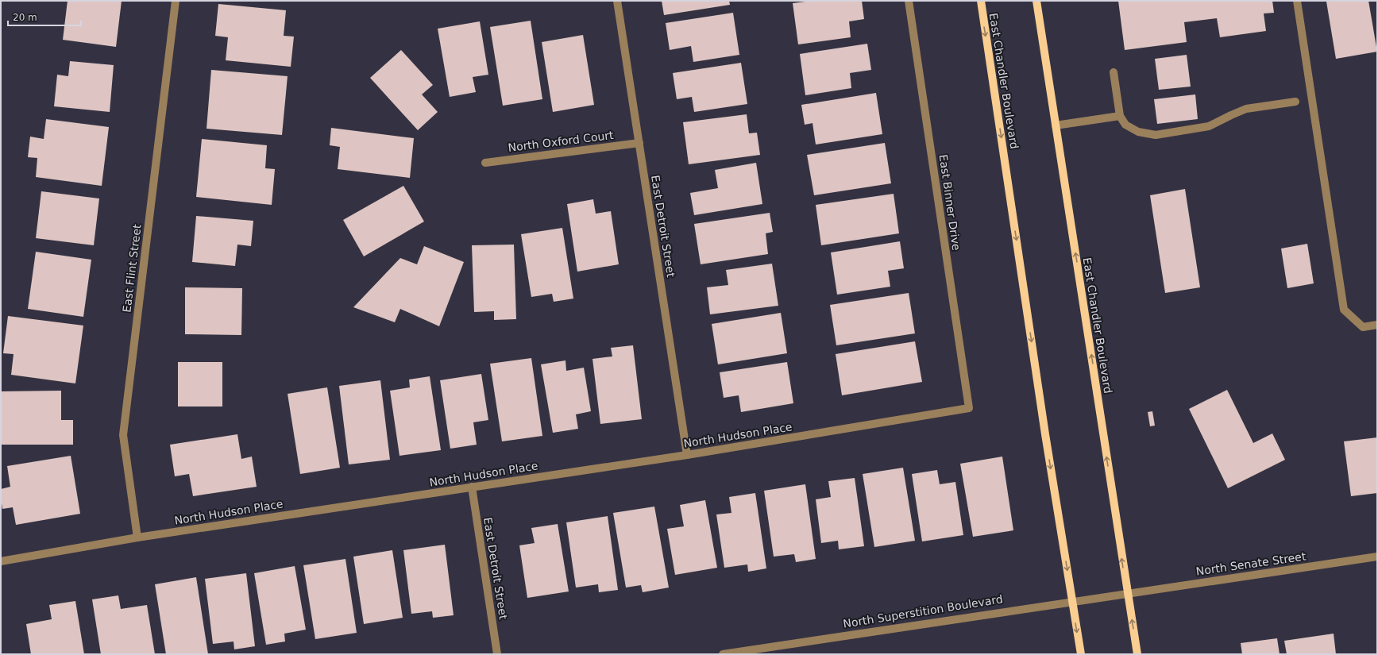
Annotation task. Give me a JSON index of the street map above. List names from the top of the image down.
{
  "streets": {
    "main road": ["East Chandler Boulevard"],
    "street": [
      "North Oxford Court",
      "East Binner Drive",
      "East Detroit Street",
      "East Flint Street",
      "North Hudson Place",
      "North Senate Street",
      "North Superstition Boulevard"
    ]
  },
  "crossings": [
    ["East Chandler Boulevard", "North Senate Street"],
    ["East Chandler Boulevard", "North Superstition Boulevard"],
    ["North Oxford Court", "East Detroit Street"],
    ["East Binner Drive", "North Hudson Place"],
    ["East Detroit Street", "North Hudson Place"],
    ["East Flint Street", "North Hudson Place"],
    ["North Senate Street", "North Superstition Boulevard"]
  ],
  "scale_bar": "20 m"
}
